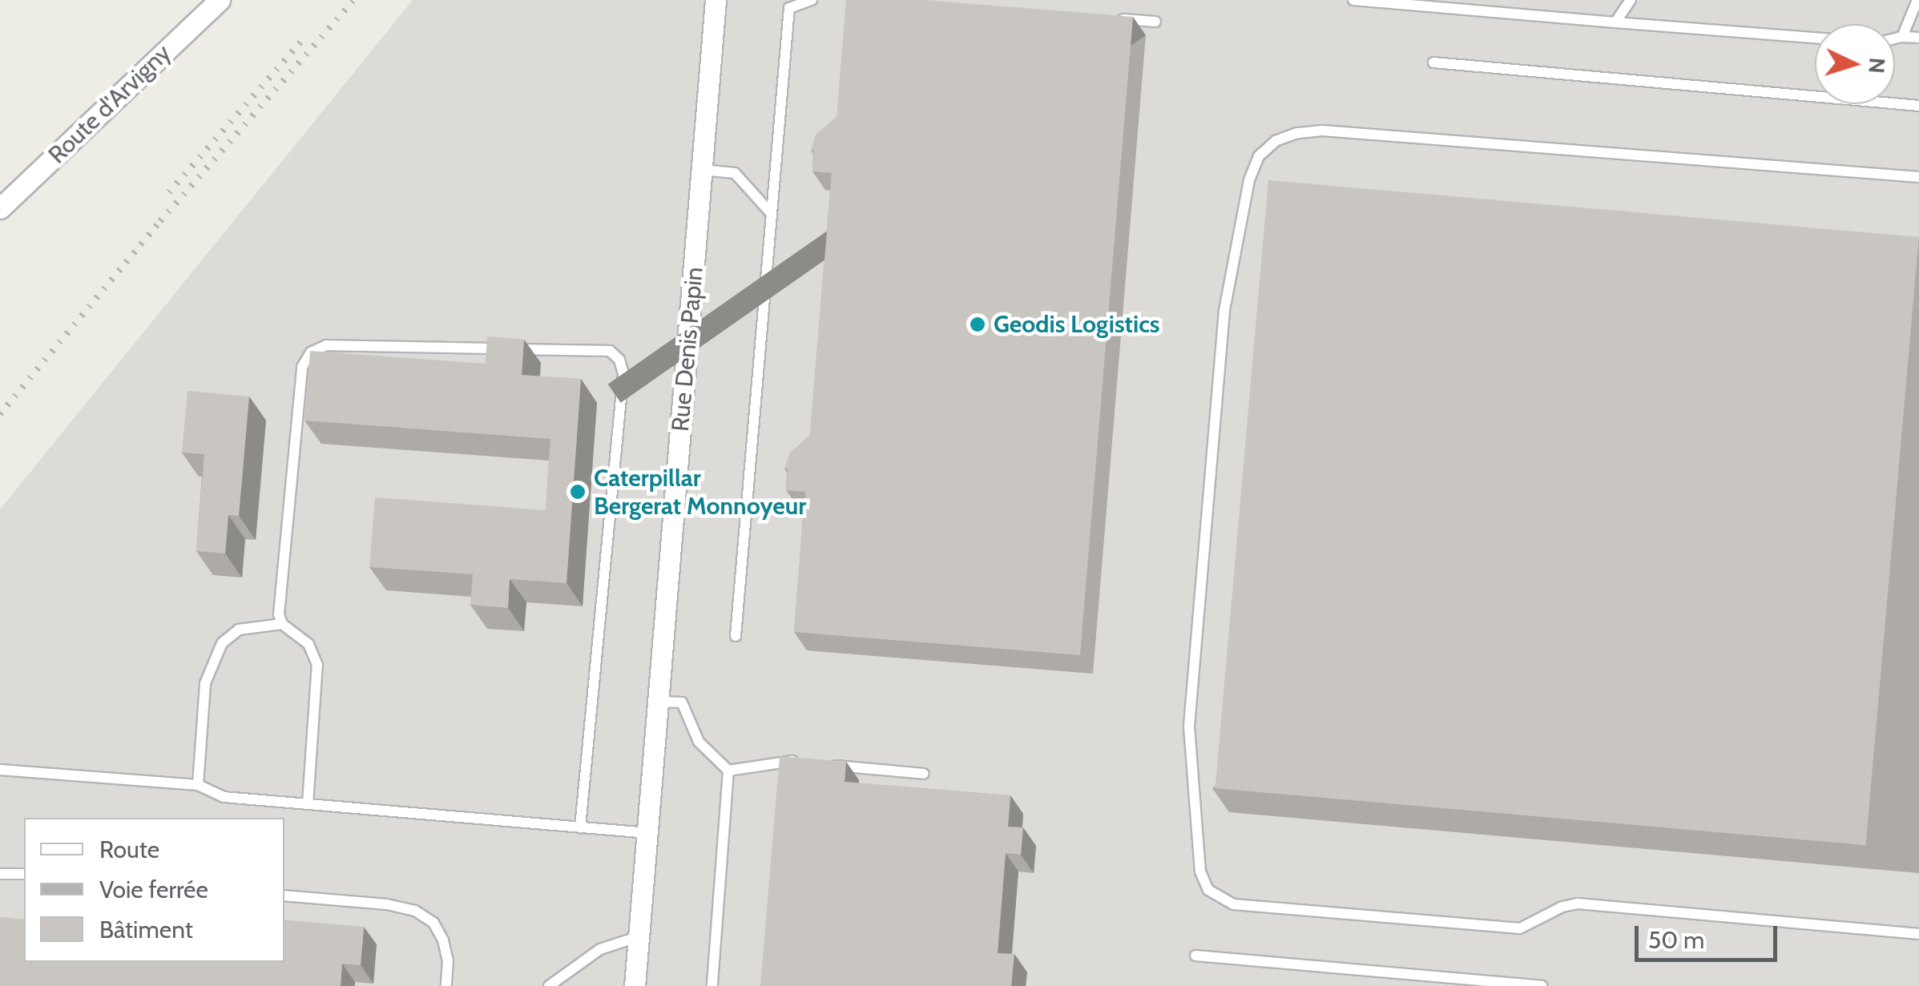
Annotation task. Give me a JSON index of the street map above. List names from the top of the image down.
{
  "streets": {
    "street": ["Route d'Arvigny", "Rue Denis Papin"]
  },
  "places": ["Geodis Logistics", "Caterpillar Bergerat Monnoyeur"],
  "legend": ["Route", "Voie ferrée", "Bâtiment"],
  "scale_bar": "50 m",
  "north": "right"
}
